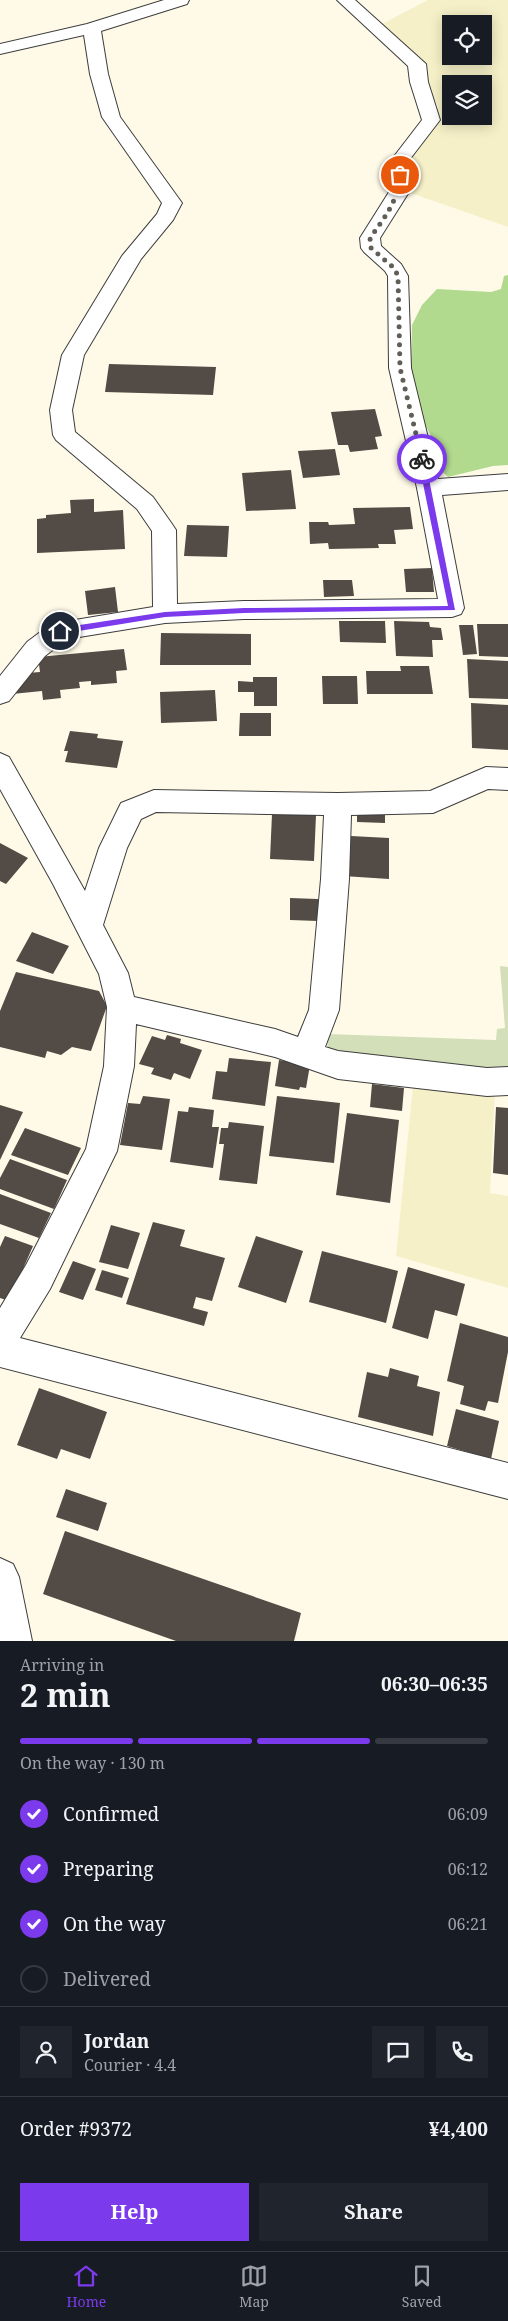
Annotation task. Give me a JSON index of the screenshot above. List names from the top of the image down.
{
  "page": {
    "heading": ["2 min", "Arriving in", "06:30–06:35"],
    "panel": [
      "Jordan",
      "Courier · 4.4",
      "Order #9372",
      "¥4,400"
    ],
    "bar": "On the way · 130 m",
    "list": [
      ["Confirmed", "06:09"],
      ["Preparing", "06:12"],
      ["On the way", "06:21"],
      "Delivered"
    ],
    "buttons": ["Help", "Share"],
    "tabs": ["Home", "Map", "Saved"]
  }
}
